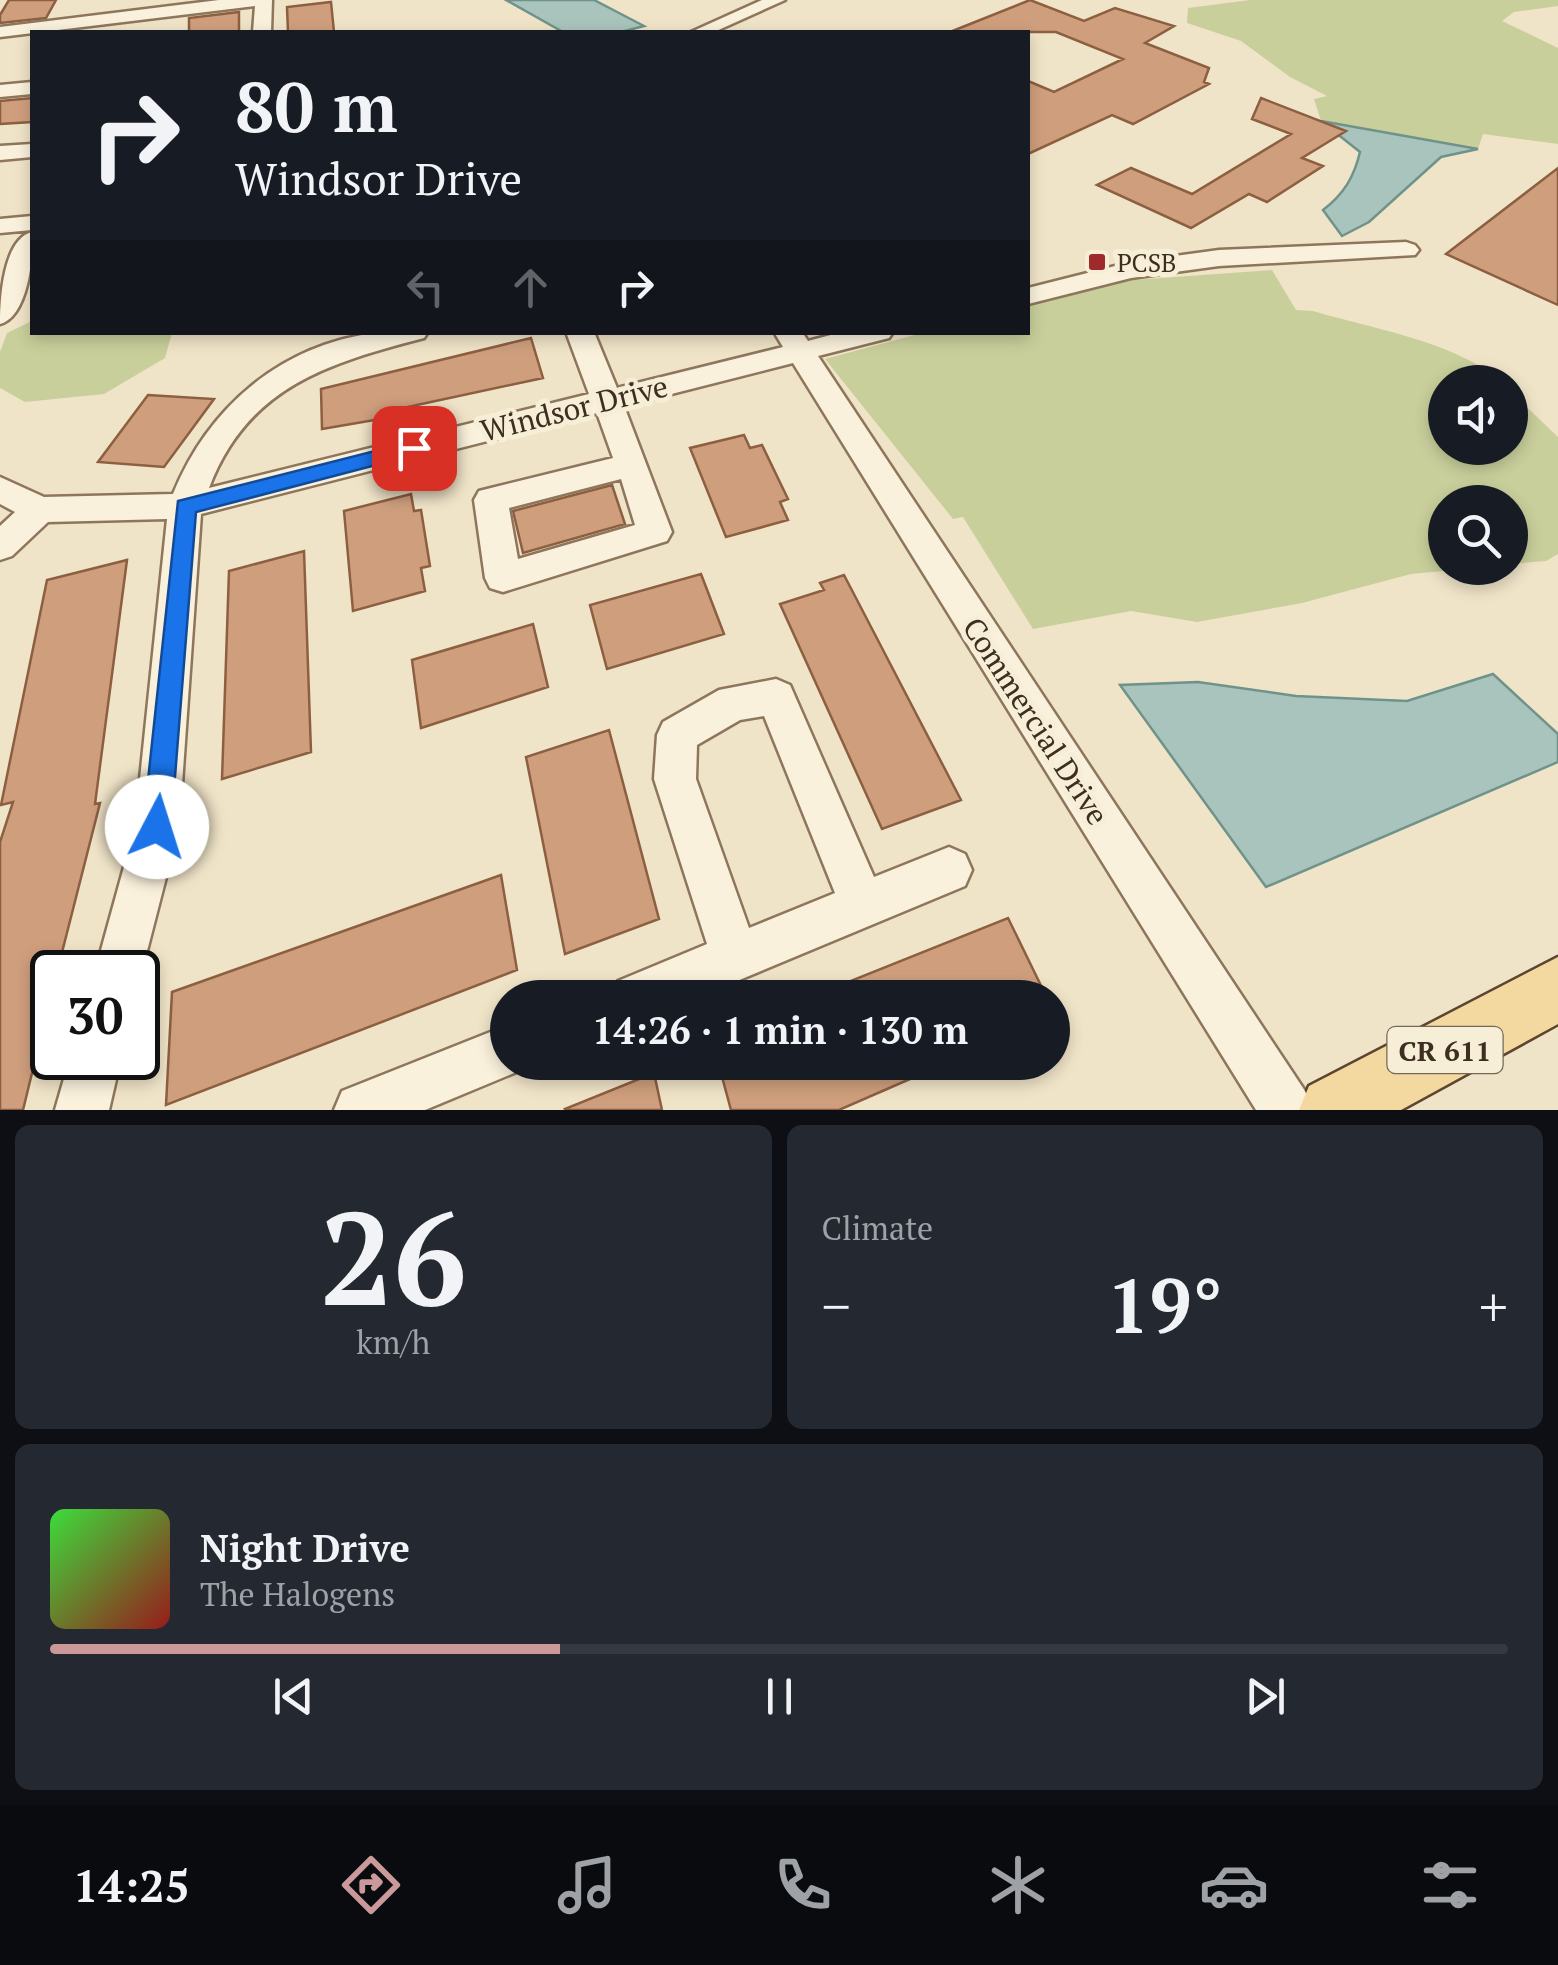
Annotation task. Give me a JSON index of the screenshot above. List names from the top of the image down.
{
  "streets": {
    "main road": ["CR 611"],
    "street": ["Windsor Drive", "Commercial Drive"]
  },
  "crossings": [
    ["Windsor Drive", "Commercial Drive"]
  ],
  "places": {
    "transit": ["PCSB"]
  },
  "page": {
    "turn": ["80 m", "Windsor Drive"],
    "limit": "30",
    "trip": "14:26 · 1 min · 130 m",
    "tile": [
      ["26", "km/h"],
      "Climate"
    ],
    "heat": ["−", "19°", "+"],
    "song": ["Night Drive", "The Halogens"],
    "tabs": "14:25"
  }
}
